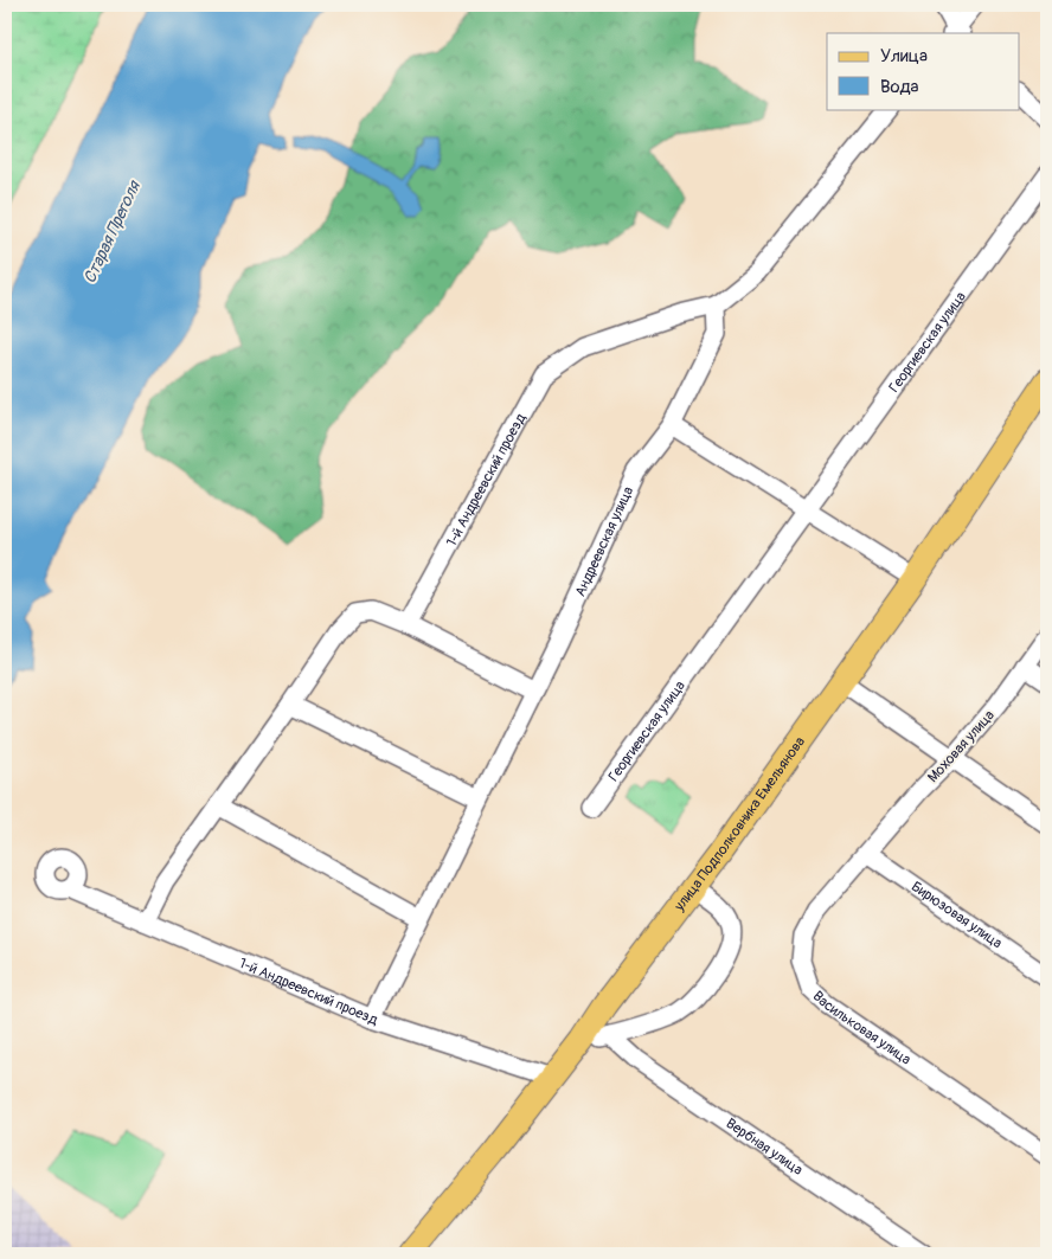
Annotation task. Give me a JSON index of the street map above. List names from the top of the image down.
{
  "streets": {
    "main road": ["улица Подполковника Емельянова"],
    "street": [
      "Георгиевская улица",
      "1-й Андреевский проезд",
      "Андреевская улица",
      "Моховая улица",
      "Бирюзовая улица",
      "Васильковая улица",
      "Вербная улица"
    ]
  },
  "crossings": [
    ["1-й Андреевский проезд", "Андреевская улица"],
    ["1-й Андреевский проезд", "улица Подполковника Емельянова"],
    ["Моховая улица", "Бирюзовая улица"],
    ["Моховая улица", "Васильковая улица"],
    ["Бирюзовая улица", "Васильковая улица"]
  ],
  "water": ["Старая Преголя"],
  "legend": ["Улица", "Вода"]
}
